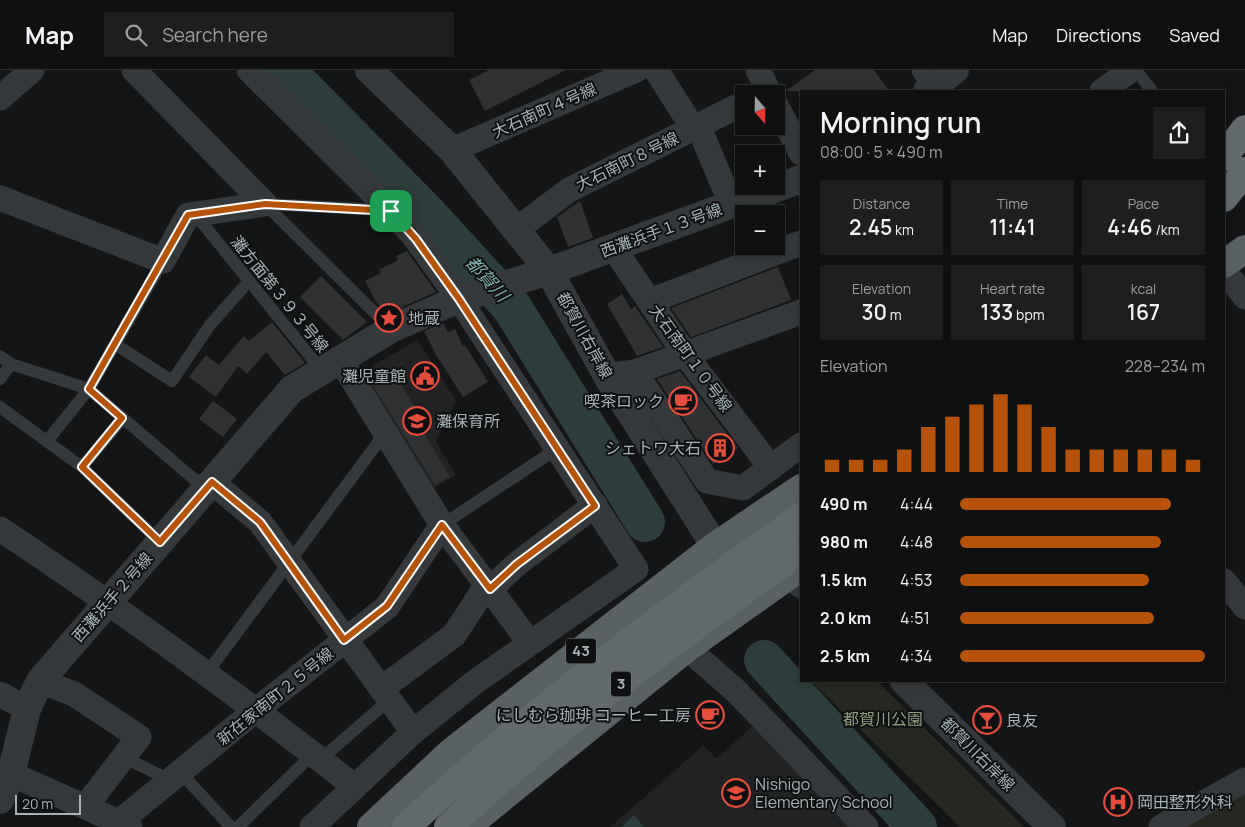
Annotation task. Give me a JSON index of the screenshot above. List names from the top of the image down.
{
  "streets": {
    "highway": ["43", "3"],
    "street": [
      "大石南町４号線",
      "大石南町８号線",
      "西灘浜手１３号線",
      "都賀川右岸線",
      "大石南町１０号線",
      "西灘浜手２号線",
      "新在家南町２５号線"
    ],
    "lane": ["灘方面第３９３号線"]
  },
  "crossings": [
    ["大石南町４号線", "都賀川右岸線"],
    ["大石南町８号線", "都賀川右岸線"],
    ["西灘浜手１３号線", "都賀川右岸線"],
    ["西灘浜手１３号線", "大石南町１０号線"],
    ["西灘浜手１３号線", "西灘浜手２号線"],
    ["灘方面第３９３号線", "西灘浜手２号線"],
    ["都賀川右岸線", "43"]
  ],
  "water": ["都賀川"],
  "parks": ["都賀川公園"],
  "places": {
    "place": ["地蔵"],
    "public building": ["灘児童館"],
    "cafe": ["喫茶ロック", "にしむら珈琲 コーヒー工房"],
    "school or university": ["灘保育所", "Nishigo Elementary School"],
    "building": ["シェトワ大石"],
    "bar": ["良友"],
    "hospital": ["岡田整形外科"]
  },
  "scale_bar": "20 m",
  "north": "bottom",
  "page": {
    "header": "Map",
    "search": "Search here",
    "nav": ["Map", "Directions", "Saved"],
    "map_buttons": ["+", "−"],
    "heading": ["Morning run", "08:00 · 5 × 490 m"],
    "stats": [
      ["Distance", "2.45 km"],
      ["Time", "11:41"],
      ["Pace", "4:46 /km"],
      ["Elevation", "30 m"],
      ["Heart rate", "133 bpm"],
      ["kcal", "167"]
    ],
    "chart": ["Elevation", "228–234 m"],
    "list": [
      {
        "name": "490 m",
        "note": "4:44"
      },
      {
        "name": "980 m",
        "note": "4:48"
      },
      {
        "name": "1.5 km",
        "note": "4:53"
      },
      {
        "name": "2.0 km",
        "note": "4:51"
      },
      {
        "name": "2.5 km",
        "note": "4:34"
      }
    ],
    "scale": "20 m"
  }
}
